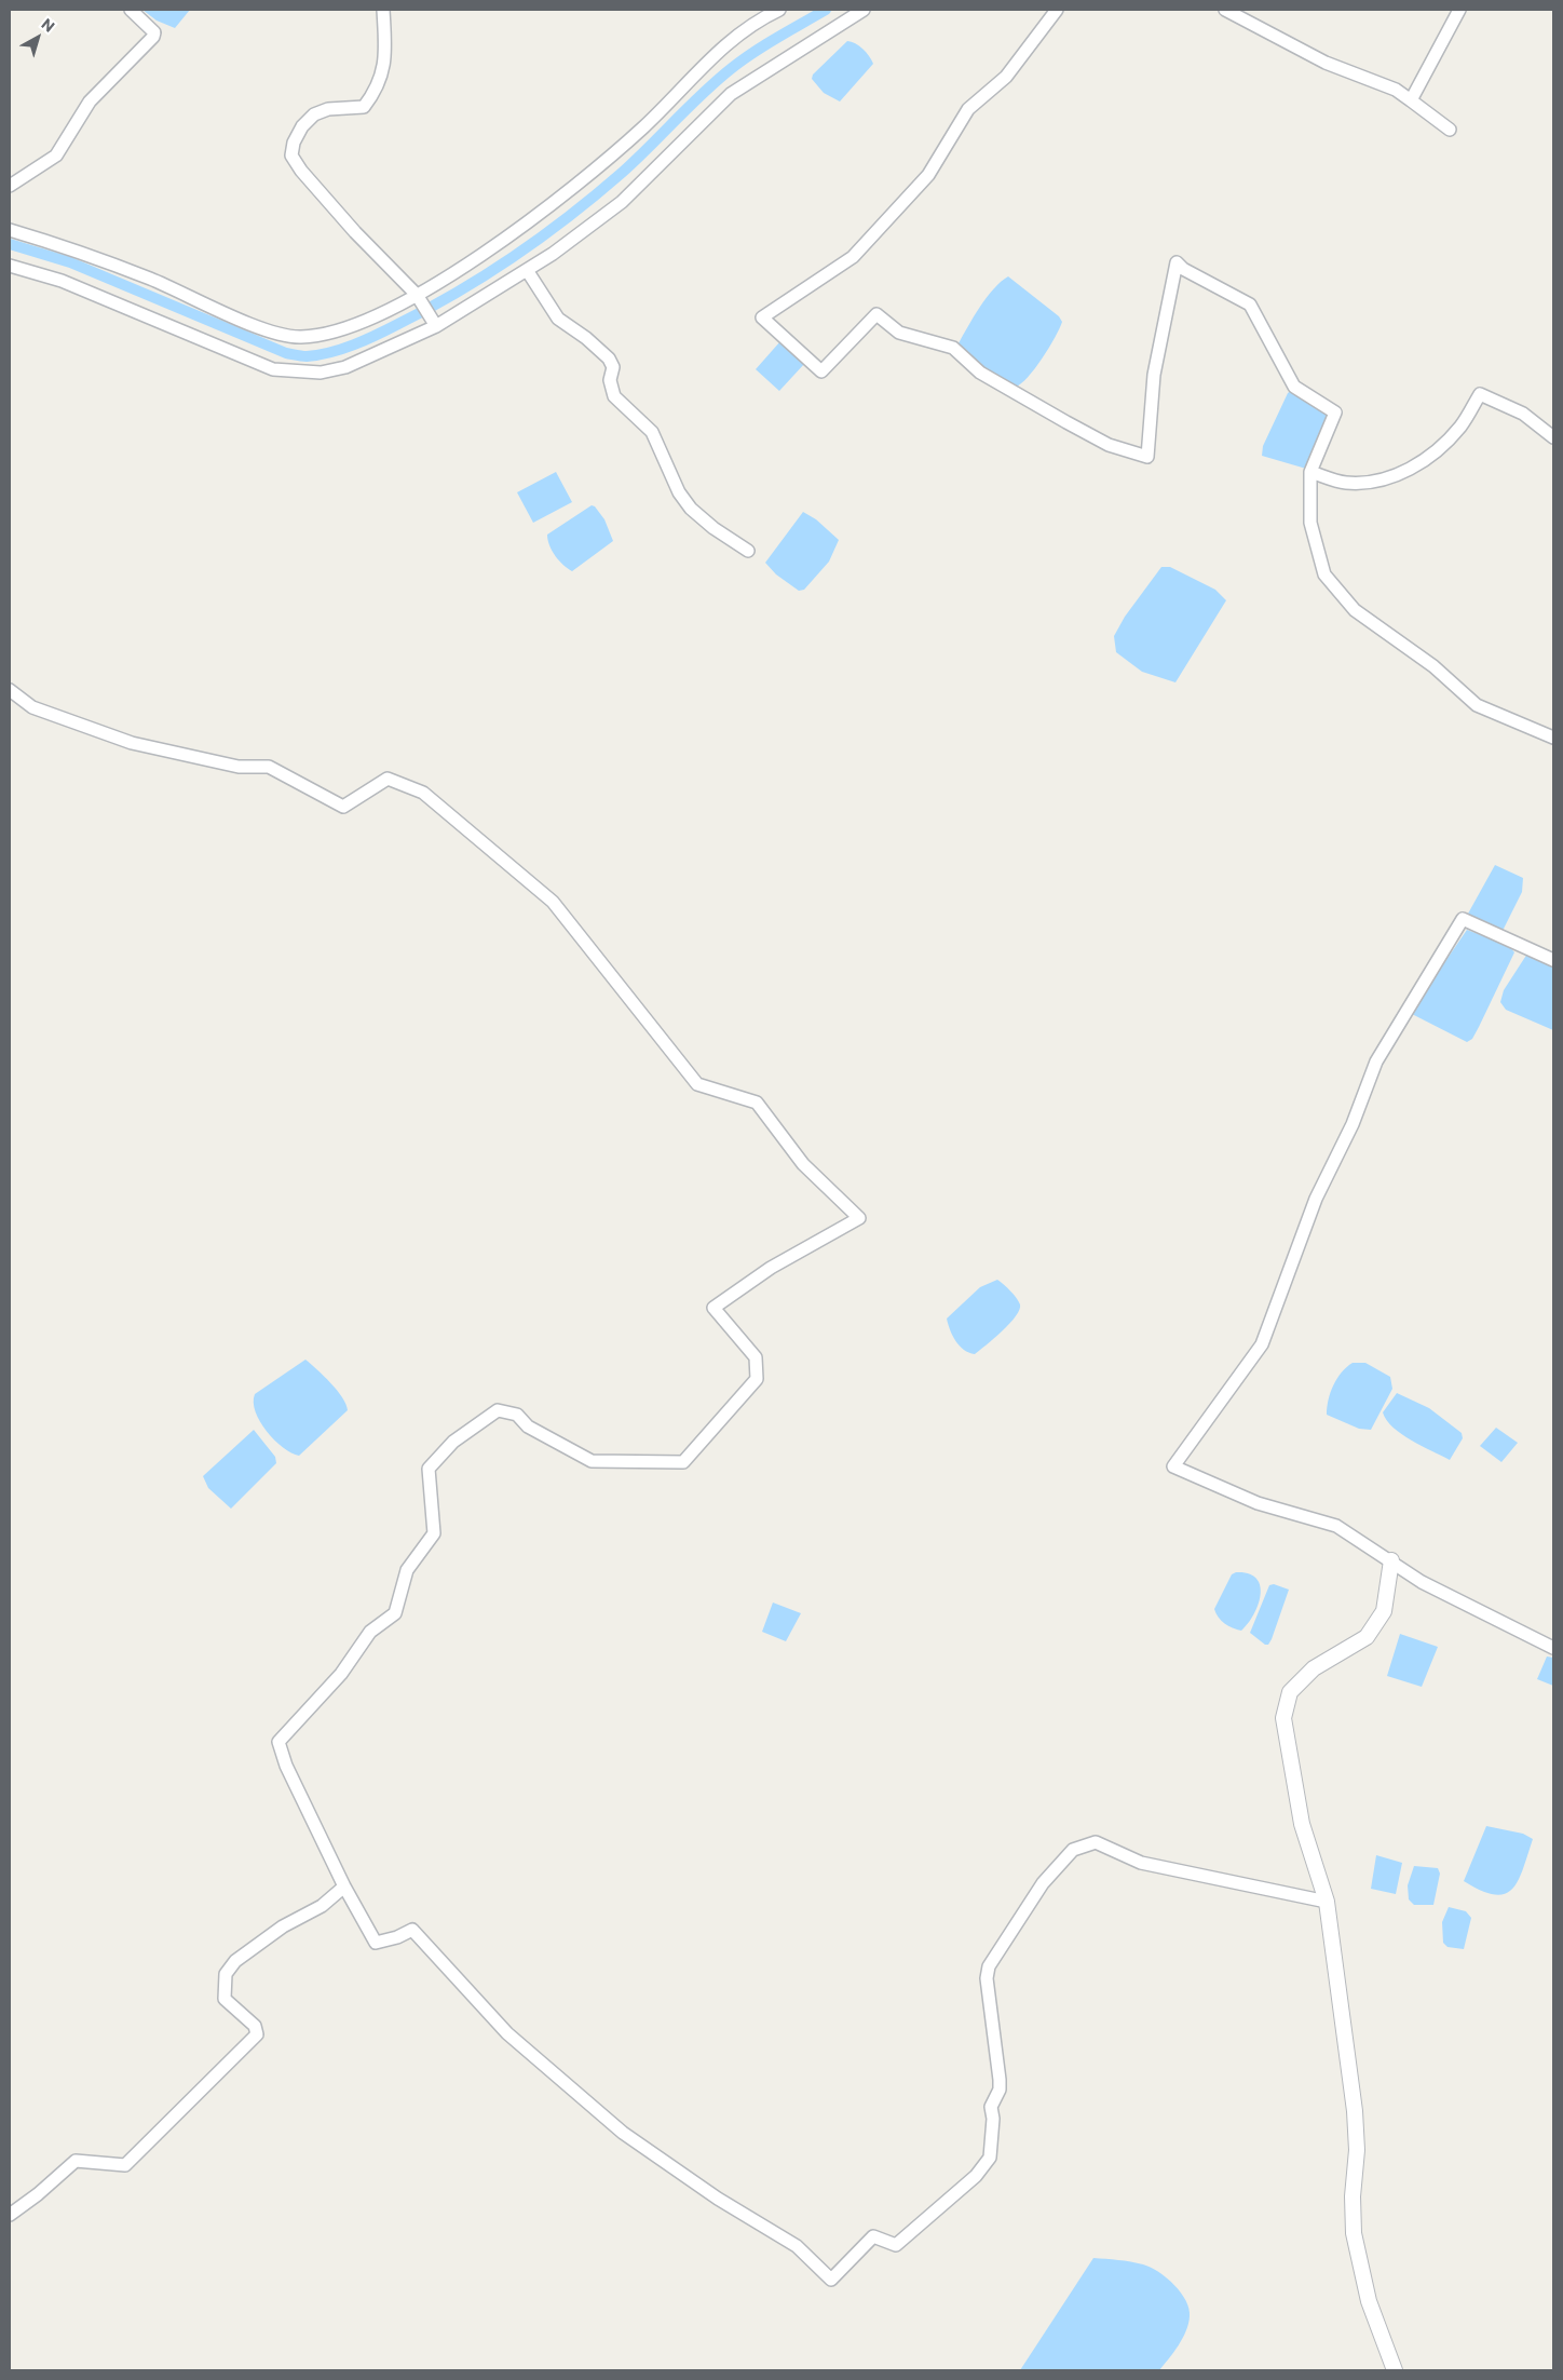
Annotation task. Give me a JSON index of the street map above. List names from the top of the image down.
{
  "north": "top right"
}
